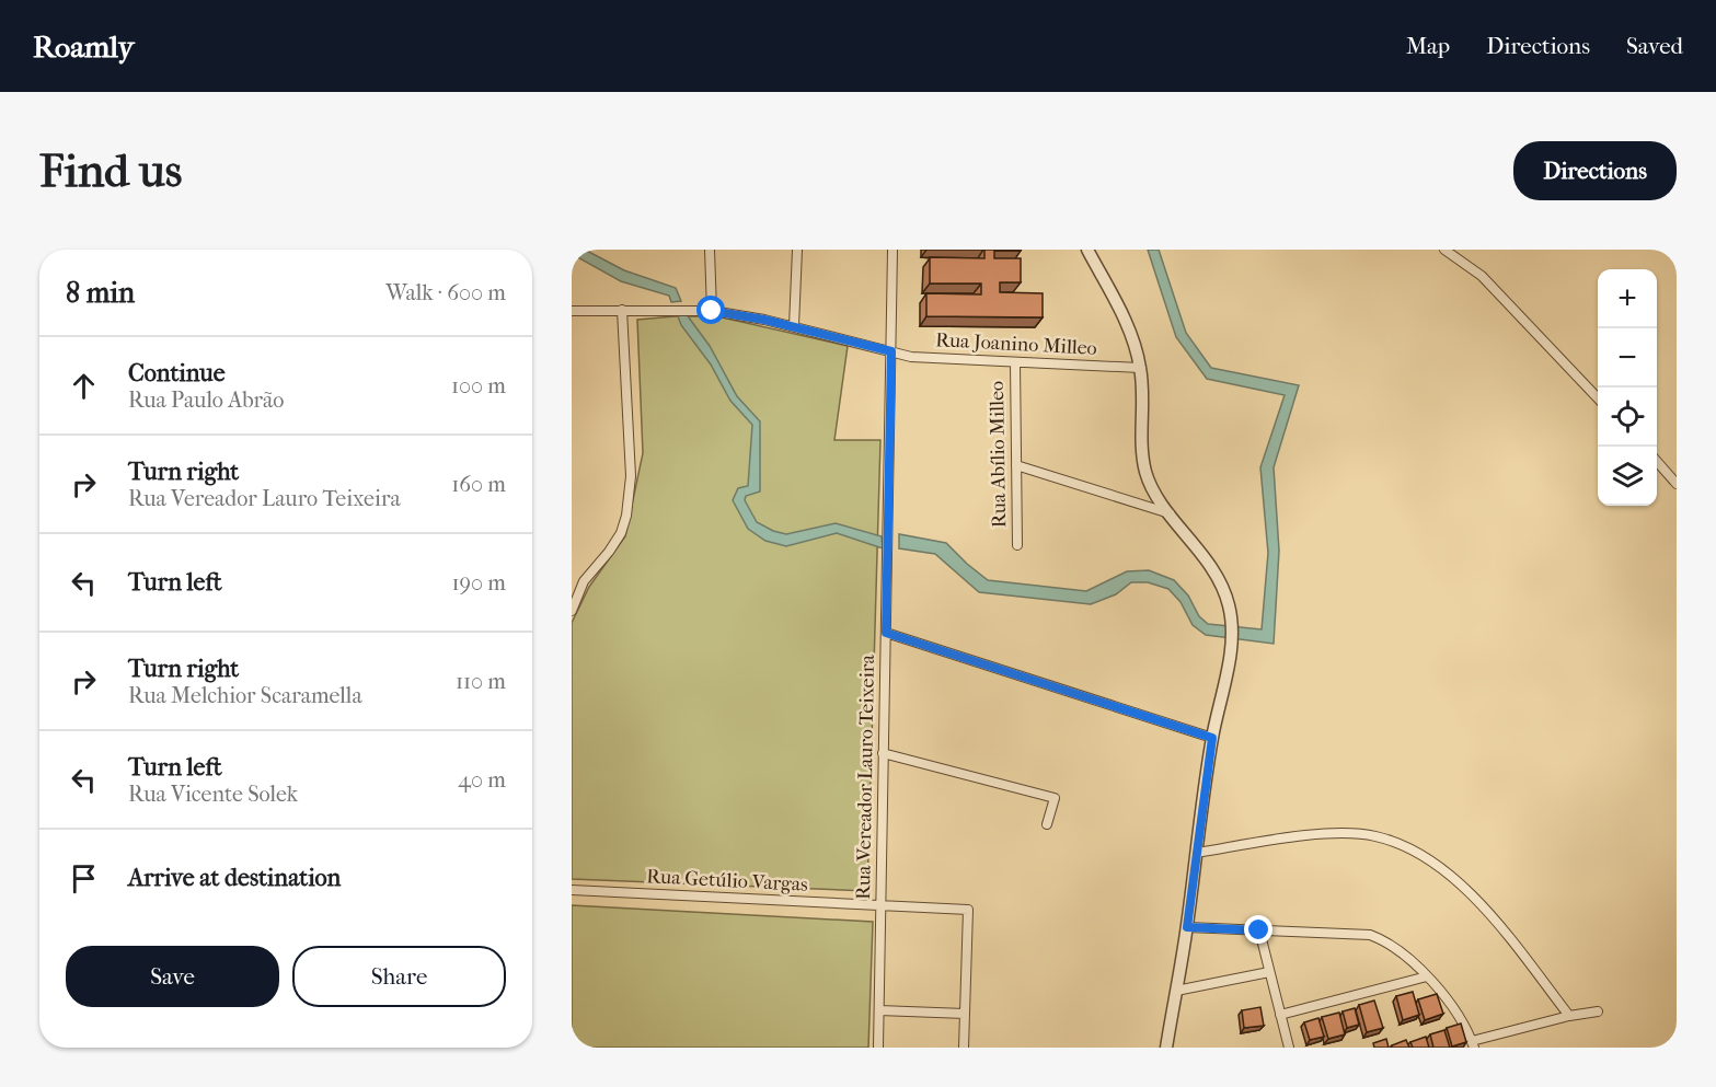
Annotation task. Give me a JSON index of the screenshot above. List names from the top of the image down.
{
  "streets": {
    "street": [
      "Rua Joanino Milleo",
      "Rua Abílio Milleo",
      "Rua Vereador Lauro Teixeira",
      "Rua Getúlio Vargas"
    ]
  },
  "crossings": [
    ["Rua Joanino Milleo", "Rua Abílio Milleo"],
    ["Rua Joanino Milleo", "Rua Vereador Lauro Teixeira"],
    ["Rua Vereador Lauro Teixeira", "Rua Getúlio Vargas"]
  ],
  "page": {
    "header": "Roamly",
    "nav": ["Map", "Directions", "Saved"],
    "buttons": [
      "Directions",
      ["Save", "Share"]
    ],
    "title": "Find us",
    "heading": ["8 min", "Walk · 600 m"],
    "map_buttons": ["+", "−"],
    "list": [
      ["Continue", "Rua Paulo Abrão", "100 m"],
      ["Turn right", "Rua Vereador Lauro Teixeira", "160 m"],
      ["Turn left", "190 m"],
      ["Turn right", "Rua Melchior Scaramella", "110 m"],
      ["Turn left", "Rua Vicente Solek", "40 m"],
      "Arrive at destination"
    ]
  }
}
